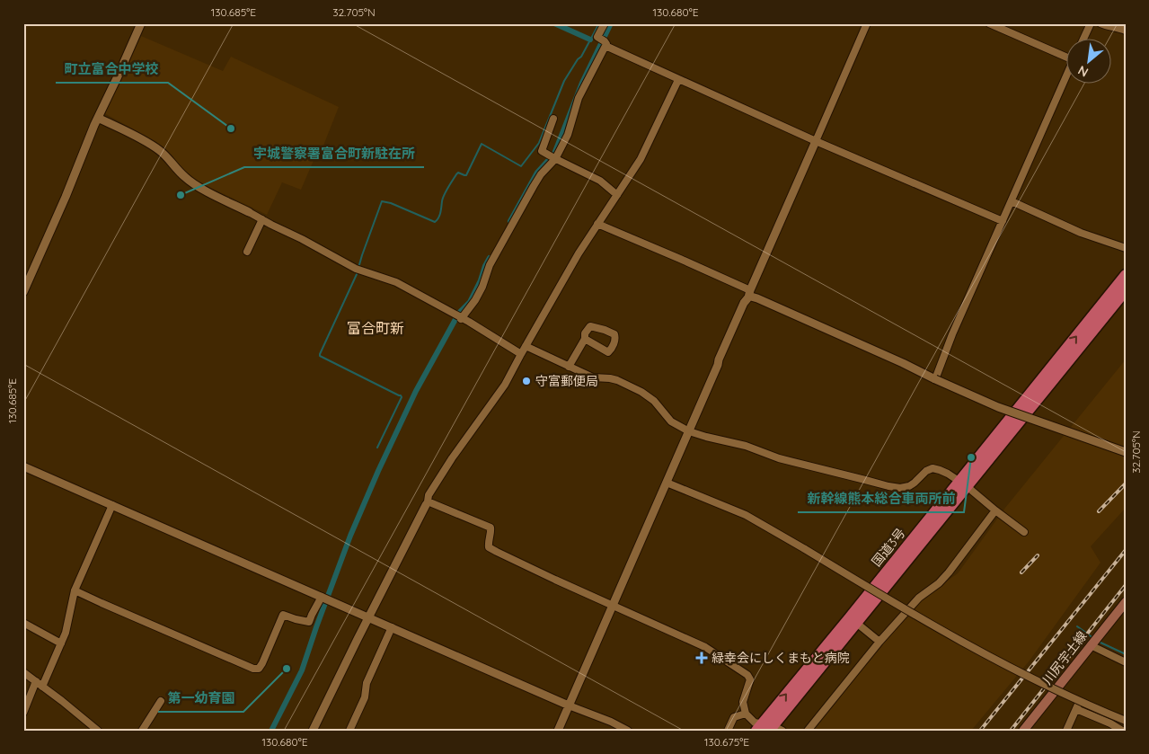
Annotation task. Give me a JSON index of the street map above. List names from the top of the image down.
{
  "streets": {
    "highway": ["国道3号"],
    "main road": ["川尻宇土線"]
  },
  "districts": ["富合町新"],
  "places": {
    "other": [
      "町立富合中学校",
      "宇城警察署富合町新駐在所",
      "守富郵便局",
      "新幹線熊本総合車両所前",
      "第一幼育園"
    ],
    "health": ["緑幸会にしくまもと病院"]
  },
  "north": "bottom left",
  "coordinates": [
    "130.685°E",
    "32.705°N",
    "130.680°E",
    "130.675°E"
  ]
}
